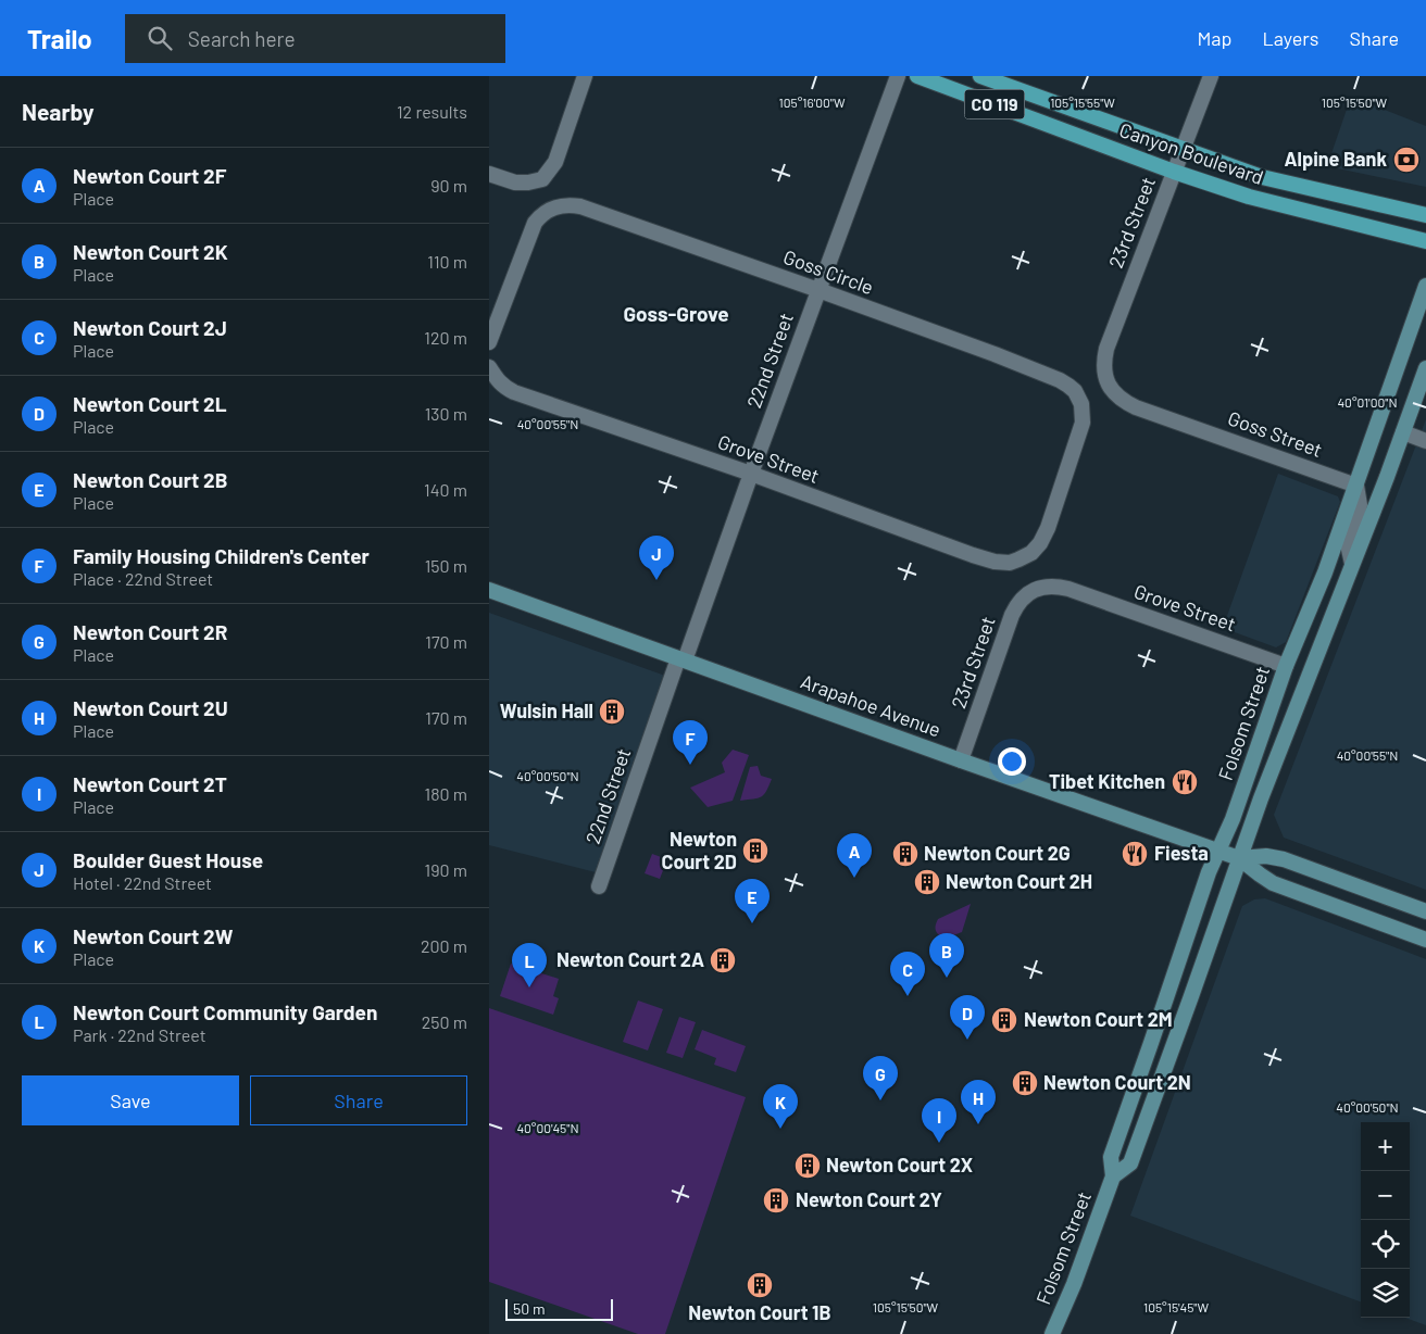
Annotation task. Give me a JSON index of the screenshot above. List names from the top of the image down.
{
  "streets": {
    "main road": [
      "CO 119",
      "Canyon Boulevard",
      "Arapahoe Avenue",
      "Folsom Street"
    ],
    "street": [
      "23rd Street",
      "Goss Circle",
      "22nd Street",
      "Goss Street",
      "Grove Street"
    ]
  },
  "crossings": [
    ["Canyon Boulevard", "23rd Street"],
    ["23rd Street", "Goss Street"],
    ["23rd Street", "Grove Street"],
    ["23rd Street", "Arapahoe Avenue"],
    ["Goss Circle", "22nd Street"],
    ["Goss Circle", "Grove Street"],
    ["22nd Street", "Grove Street"],
    ["22nd Street", "Arapahoe Avenue"],
    ["Goss Street", "Folsom Street"],
    ["Grove Street", "Folsom Street"],
    ["Arapahoe Avenue", "Folsom Street"]
  ],
  "districts": ["Goss-Grove"],
  "places": {
    "bank": ["Alpine Bank"],
    "building": [
      "Wulsin Hall",
      "Newton Court 2D",
      "Newton Court 2G",
      "Newton Court 2H",
      "Newton Court 2A",
      "Newton Court 2M",
      "Newton Court 2N",
      "Newton Court 2X",
      "Newton Court 2Y",
      "Newton Court 1B"
    ],
    "restaurant": ["Tibet Kitchen", "Fiesta"]
  },
  "scale_bar": "50 m",
  "page": {
    "header": "Trailo",
    "search": "Search here",
    "nav": ["Map", "Layers", "Share"],
    "heading": ["Nearby", "12 results"],
    "list": [
      {
        "mark": "A",
        "name": "Newton Court 2F",
        "note": "Place",
        "value": "90 m"
      },
      {
        "mark": "B",
        "name": "Newton Court 2K",
        "note": "Place",
        "value": "110 m"
      },
      {
        "mark": "C",
        "name": "Newton Court 2J",
        "note": "Place",
        "value": "120 m"
      },
      {
        "mark": "D",
        "name": "Newton Court 2L",
        "note": "Place",
        "value": "130 m"
      },
      {
        "mark": "E",
        "name": "Newton Court 2B",
        "note": "Place",
        "value": "140 m"
      },
      {
        "mark": "F",
        "name": "Family Housing Children's Center",
        "note": "Place · 22nd Street",
        "value": "150 m"
      },
      {
        "mark": "G",
        "name": "Newton Court 2R",
        "note": "Place",
        "value": "170 m"
      },
      {
        "mark": "H",
        "name": "Newton Court 2U",
        "note": "Place",
        "value": "170 m"
      },
      {
        "mark": "I",
        "name": "Newton Court 2T",
        "note": "Place",
        "value": "180 m"
      },
      {
        "mark": "J",
        "name": "Boulder Guest House",
        "note": "Hotel · 22nd Street",
        "value": "190 m"
      },
      {
        "mark": "K",
        "name": "Newton Court 2W",
        "note": "Place",
        "value": "200 m"
      },
      {
        "mark": "L",
        "name": "Newton Court Community Garden",
        "note": "Park · 22nd Street",
        "value": "250 m"
      }
    ],
    "pins": [
      "J",
      "F",
      "A",
      "E",
      "B",
      "L",
      "C",
      "D",
      "G",
      "H",
      "K",
      "I"
    ],
    "buttons": ["Save", "Share"],
    "map_buttons": ["+", "−"],
    "scale": "50 m"
  },
  "coordinates": [
    "105°16'00\"W",
    "105°15'55\"W",
    "105°15'50\"W",
    "40°01'00\"N",
    "40°00'55\"N",
    "40°00'50\"N",
    "40°00'45\"N",
    "105°15'45\"W"
  ]
}
